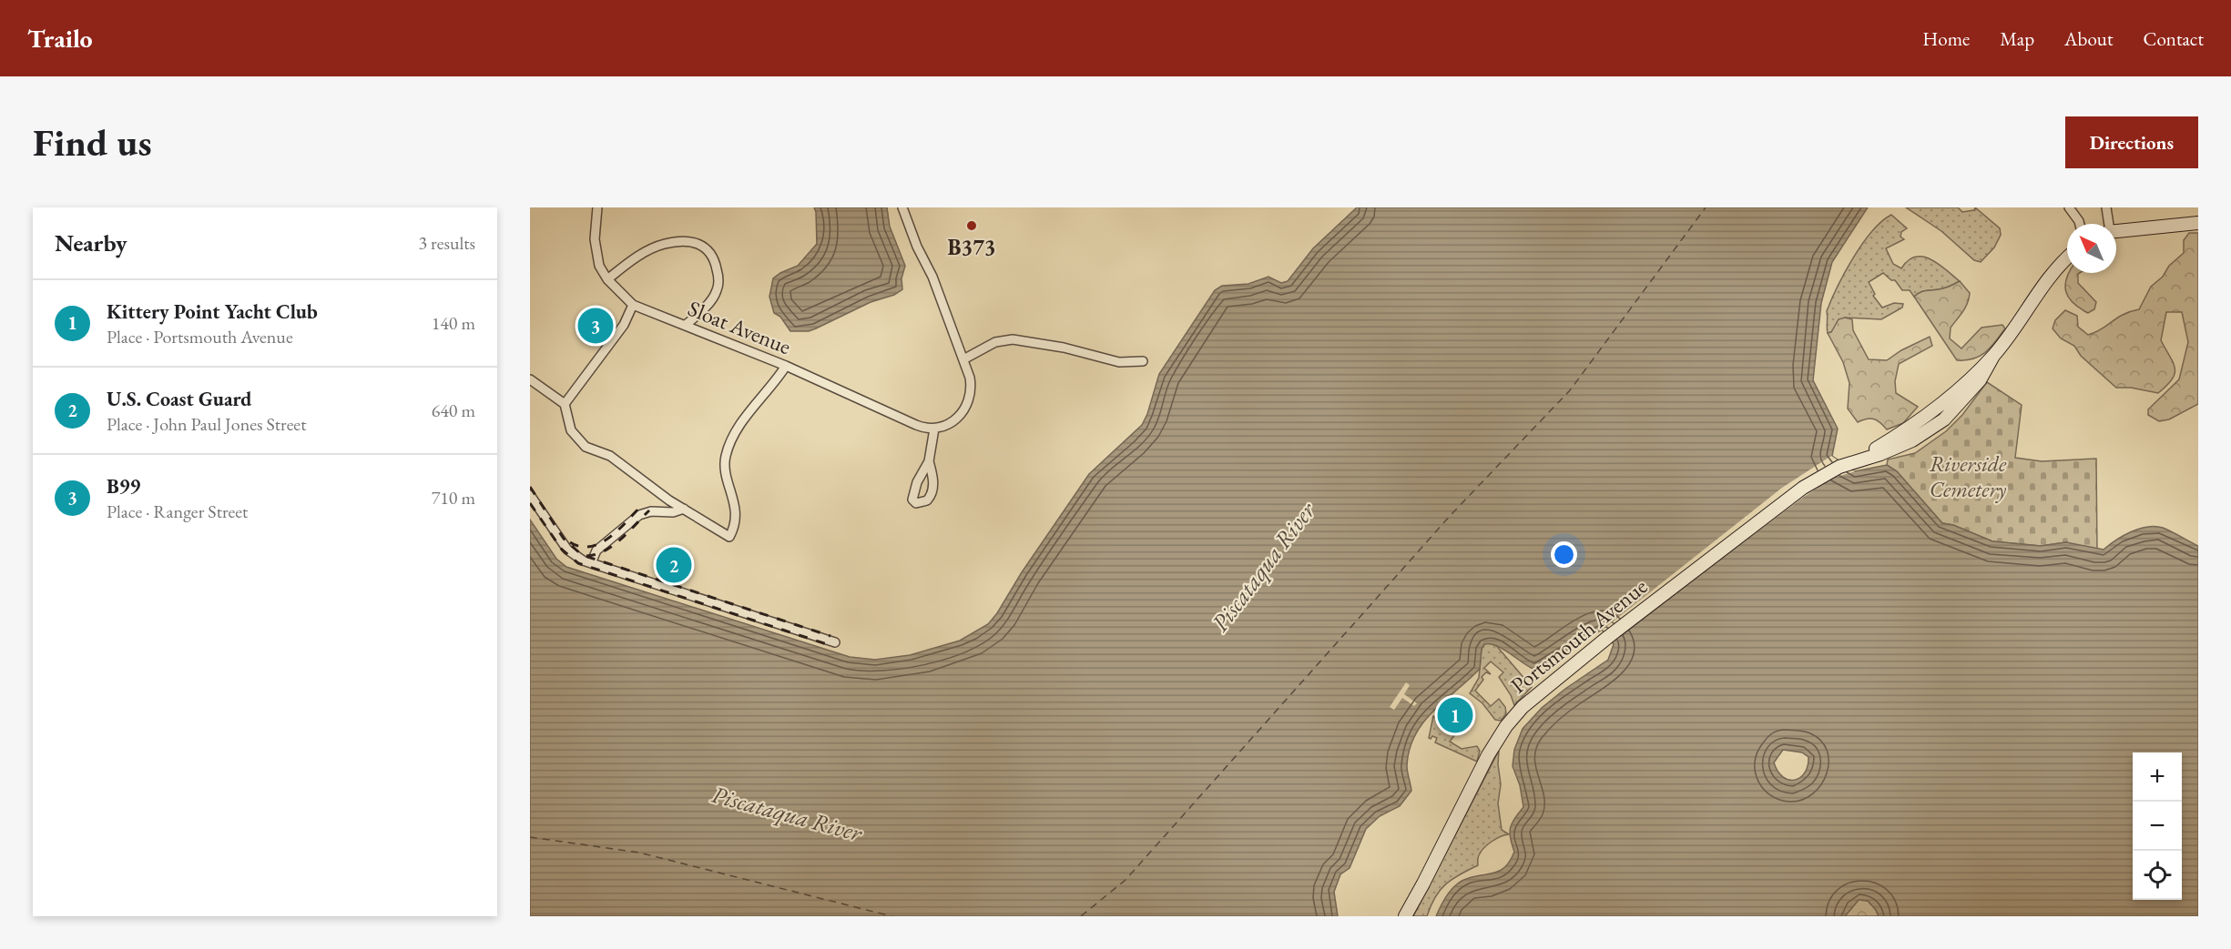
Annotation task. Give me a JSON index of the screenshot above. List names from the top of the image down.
{
  "streets": {
    "main road": ["Portsmouth Avenue"],
    "street": ["Sloat Avenue"]
  },
  "water": ["Piscataqua River"],
  "parks": ["Riverside Cemetery"],
  "places": ["B373"],
  "north": "top left",
  "page": {
    "header": "Trailo",
    "nav": [
      "Home",
      "Map",
      "About",
      "Contact"
    ],
    "buttons": "Directions",
    "title": "Find us",
    "heading": ["Nearby", "3 results"],
    "list": [
      {
        "mark": "1",
        "name": "Kittery Point Yacht Club",
        "note": "Place · Portsmouth Avenue",
        "value": "140 m"
      },
      {
        "mark": "2",
        "name": "U.S. Coast Guard",
        "note": "Place · John Paul Jones Street",
        "value": "640 m"
      },
      {
        "mark": "3",
        "name": "B99",
        "note": "Place · Ranger Street",
        "value": "710 m"
      }
    ],
    "pins": ["3", "2", "1"],
    "map_buttons": ["+", "−"]
  }
}
